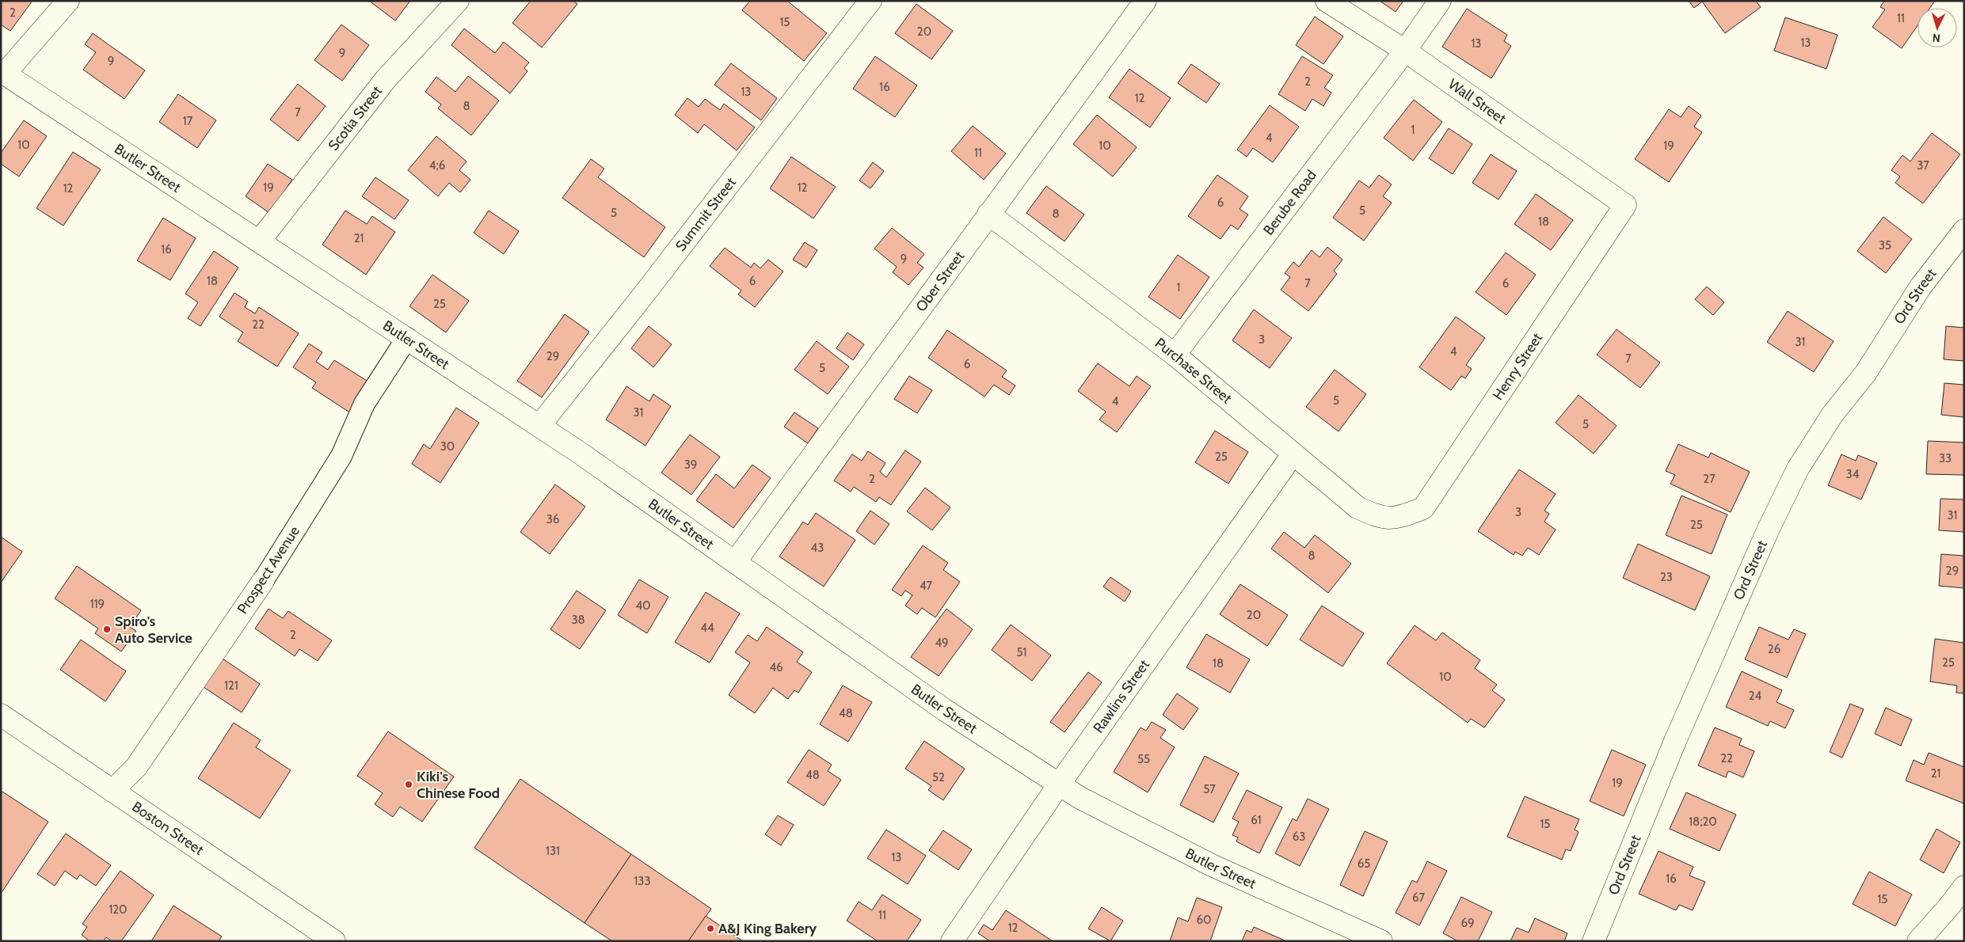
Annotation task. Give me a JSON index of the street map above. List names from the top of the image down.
{
  "streets": {
    "street": [
      "Wall Street",
      "Scotia Street",
      "Butler Street",
      "Berube Road",
      "Summit Street",
      "Ober Street",
      "Ord Street",
      "Henry Street",
      "Purchase Street",
      "Prospect Avenue",
      "Rawlins Street",
      "Boston Street"
    ]
  },
  "crossings": [
    ["Wall Street", "Berube Road"],
    ["Wall Street", "Henry Street"],
    ["Scotia Street", "Butler Street"],
    ["Butler Street", "Summit Street"],
    ["Butler Street", "Ober Street"],
    ["Butler Street", "Prospect Avenue"],
    ["Butler Street", "Rawlins Street"],
    ["Berube Road", "Purchase Street"],
    ["Ober Street", "Purchase Street"],
    ["Henry Street", "Purchase Street"],
    ["Purchase Street", "Rawlins Street"],
    ["Prospect Avenue", "Boston Street"]
  ],
  "places": ["Spiro's Auto Service", "Kiki's Chinese Food", "A&J King Bakery"],
  "house_numbers": [
    "2",
    "11",
    "15",
    "20",
    "13",
    "13",
    "9",
    "9",
    "2",
    "16",
    "13",
    "12",
    "8",
    "7",
    "17",
    "1",
    "4",
    "10",
    "10",
    "19",
    "11",
    "4;6",
    "37",
    "19",
    "12",
    "12",
    "6",
    "5",
    "5",
    "8",
    "18",
    "21",
    "35",
    "16",
    "9",
    "18",
    "6",
    "7",
    "6",
    "1",
    "25",
    "22",
    "3",
    "31",
    "4",
    "29",
    "7",
    "6",
    "5",
    "5",
    "4",
    "31",
    "5",
    "30",
    "25",
    "33",
    "39",
    "34",
    "2",
    "27",
    "3",
    "31",
    "36",
    "25",
    "43",
    "8",
    "29",
    "23",
    "47",
    "119",
    "40",
    "20",
    "38",
    "44",
    "2",
    "49",
    "26",
    "51",
    "25",
    "18",
    "46",
    "10",
    "121",
    "24",
    "48",
    "22",
    "55",
    "21",
    "48",
    "52",
    "19",
    "57",
    "61",
    "18;20",
    "15",
    "63",
    "131",
    "13",
    "65",
    "16",
    "133",
    "67",
    "15",
    "120",
    "11",
    "60",
    "69",
    "12"
  ],
  "north": "bottom"
}
